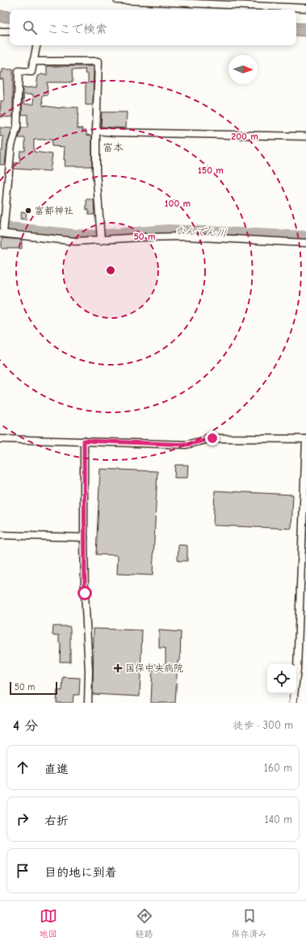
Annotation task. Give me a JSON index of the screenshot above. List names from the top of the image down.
{
  "districts": ["富本"],
  "water": ["かんでん川"],
  "places": {
    "other": ["富都神社"],
    "health": ["国保中央病院"]
  },
  "scale_bar": "50 m",
  "north": "right",
  "page": {
    "search": "ここで検索",
    "scale": "50 m",
    "heading": ["4 分", "徒歩 · 300 m"],
    "list": [
      ["直進", "160 m"],
      ["右折", "140 m"],
      "目的地に到着"
    ],
    "nav": ["地図", "経路", "保存済み"]
  },
  "rings": [
    "200 m",
    "150 m",
    "100 m",
    "50 m"
  ]
}
